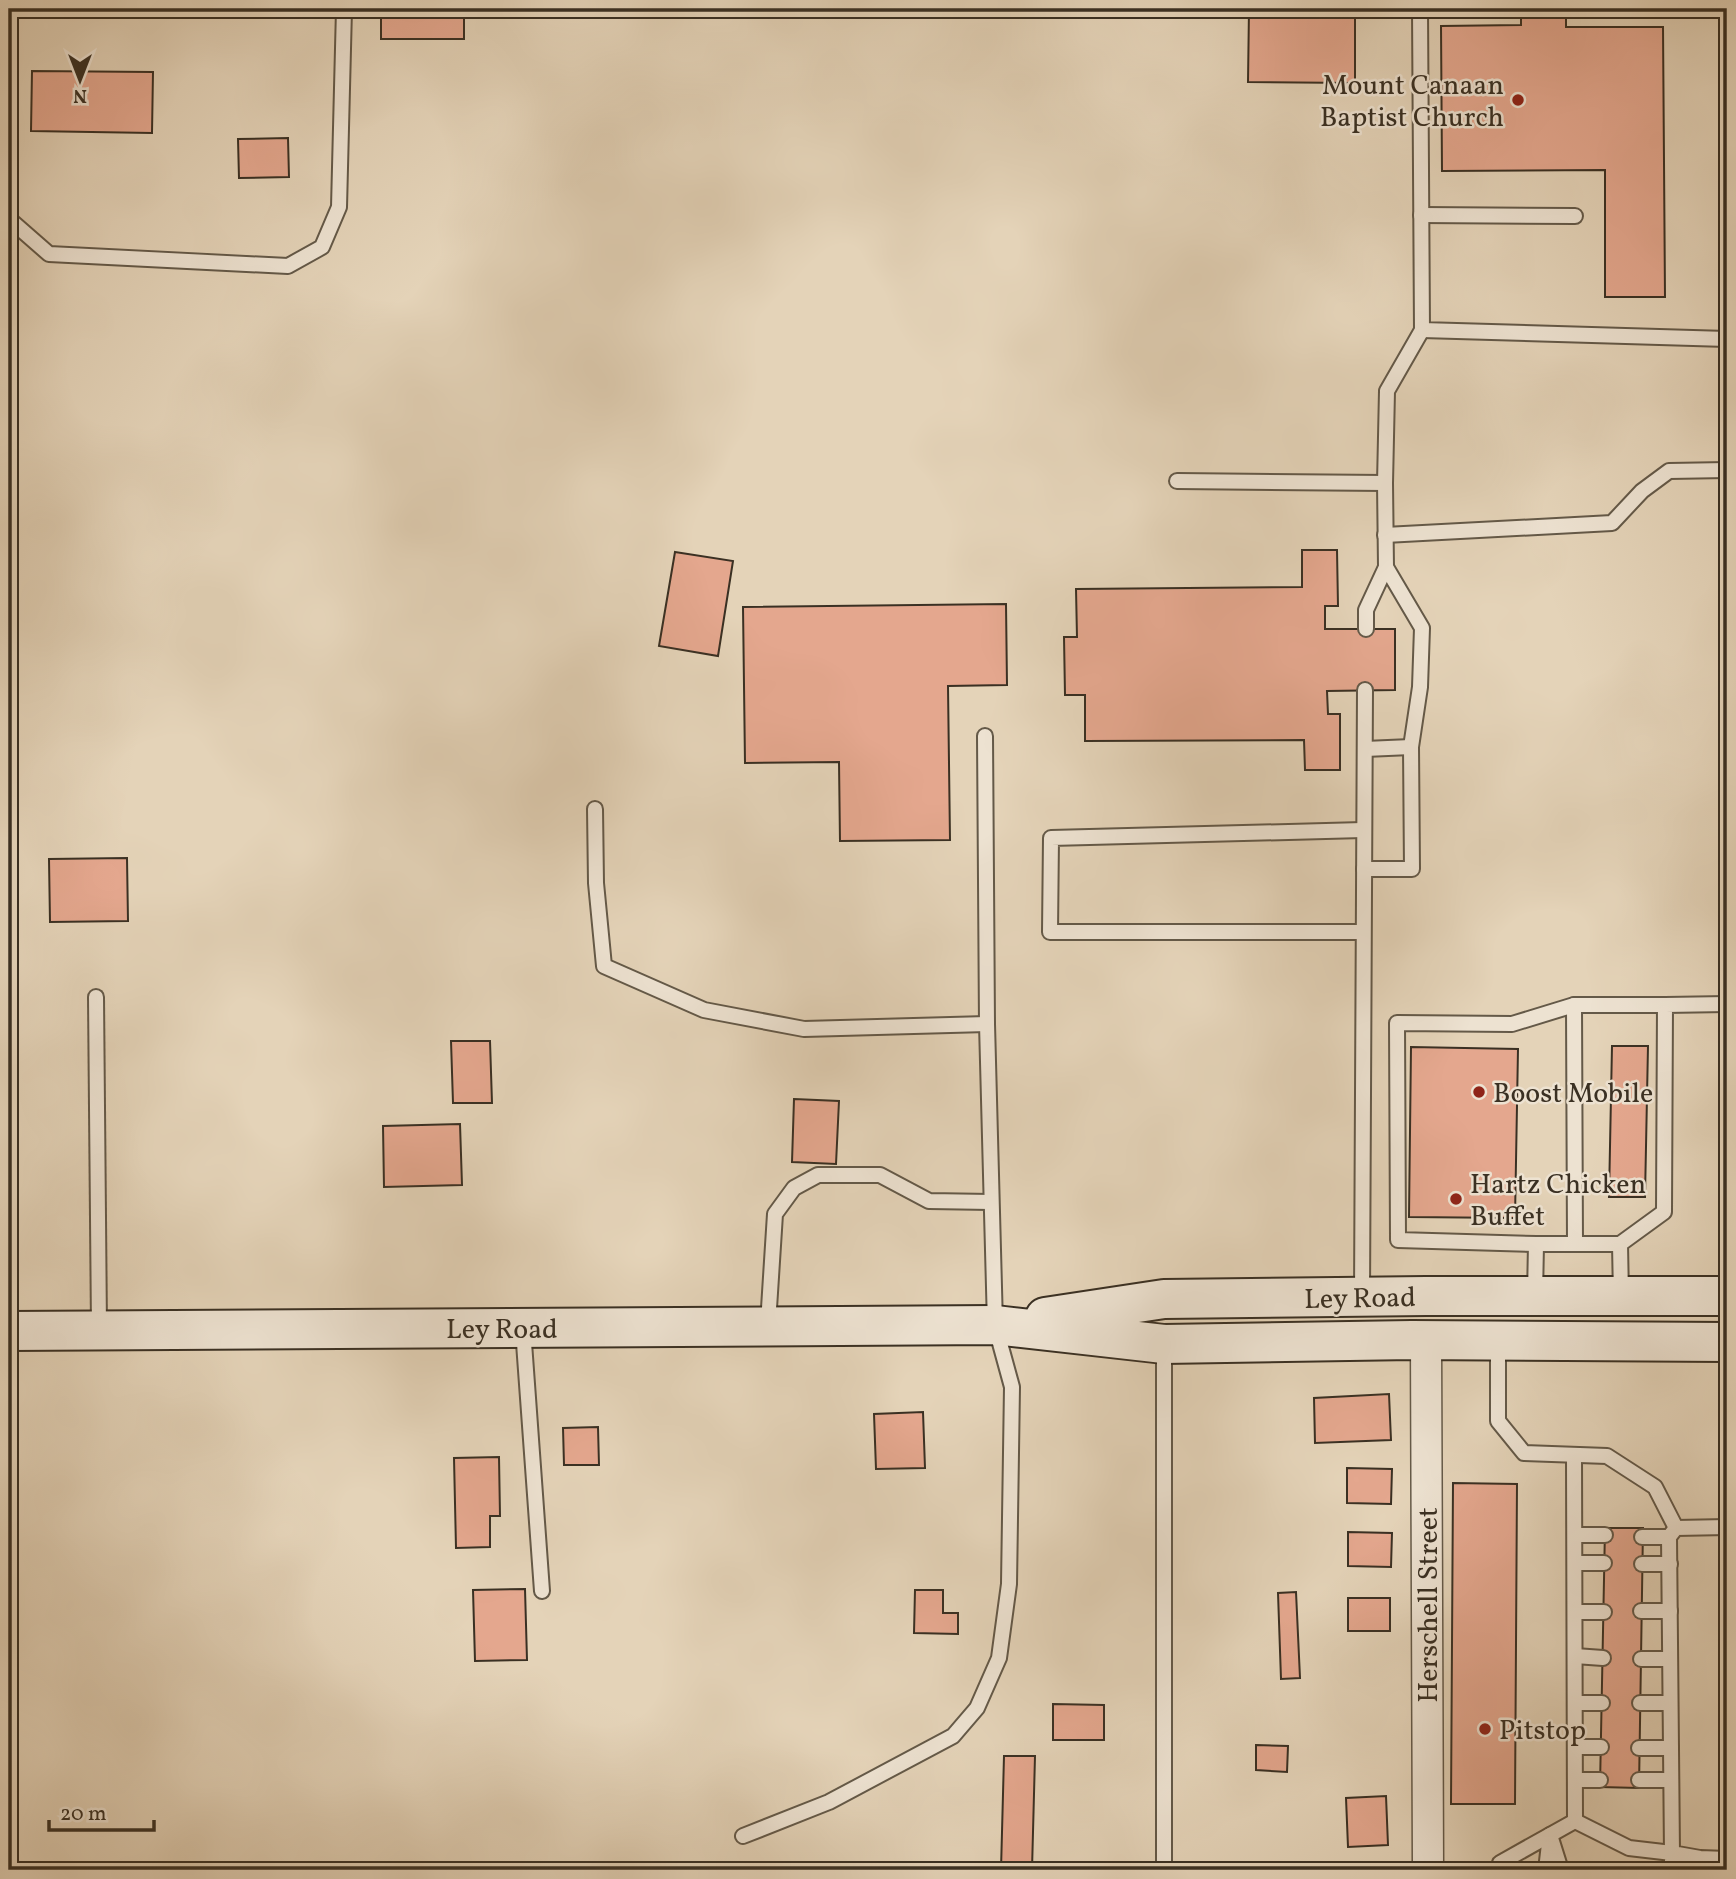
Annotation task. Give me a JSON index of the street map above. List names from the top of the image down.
{
  "streets": {
    "main road": ["Ley Road"],
    "street": ["Herschell Street"]
  },
  "crossings": [
    ["Ley Road", "Herschell Street"]
  ],
  "places": [
    "Mount Canaan Baptist Church",
    "Boost Mobile",
    "Hartz Chicken Buffet",
    "Pitstop"
  ],
  "scale_bar": "20 m",
  "north": "bottom"
}
